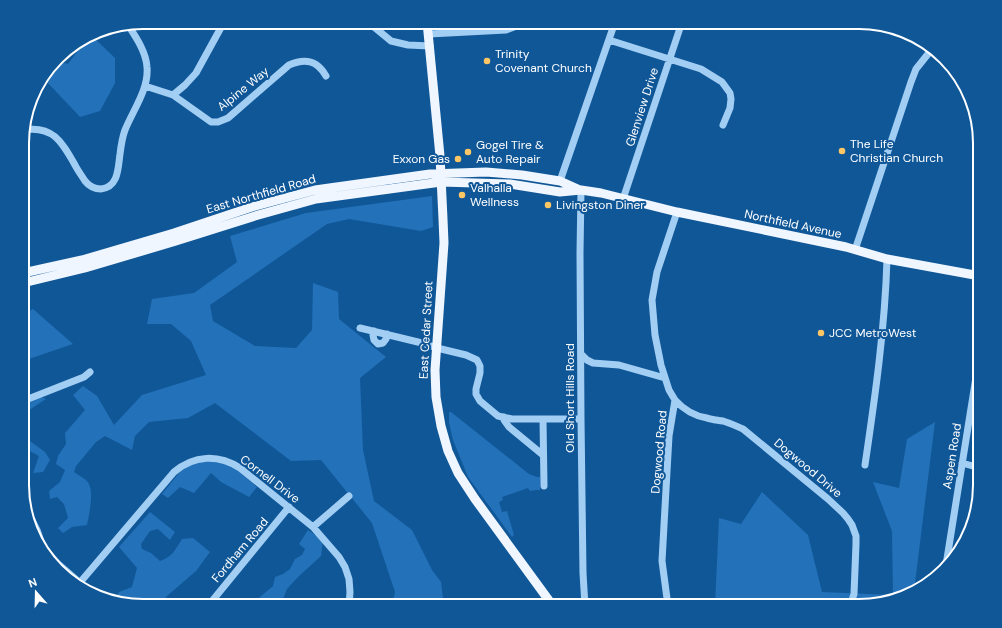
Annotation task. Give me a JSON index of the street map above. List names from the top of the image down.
{
  "streets": {
    "main road": ["East Northfield Road", "Northfield Avenue", "East Cedar Street"],
    "street": [
      "Alpine Way",
      "Glenview Drive",
      "Old Short Hills Road",
      "Dogwood Road",
      "Aspen Road",
      "Dogwood Drive",
      "Cornell Drive",
      "Fordham Road"
    ]
  },
  "crossings": [
    ["Glenview Drive", "Northfield Avenue"],
    ["East Northfield Road", "Northfield Avenue"],
    ["East Northfield Road", "East Cedar Street"],
    ["East Northfield Road", "Old Short Hills Road"],
    ["Northfield Avenue", "Dogwood Road"],
    ["Dogwood Road", "Dogwood Drive"],
    ["Cornell Drive", "Fordham Road"]
  ],
  "places": [
    "Trinity Covenant Church",
    "The Life Christian Church",
    "Gogel Tire & Auto Repair",
    "Exxon Gas",
    "Valhalla Wellness",
    "Livingston Diner",
    "JCC MetroWest"
  ],
  "north": "top"
}
